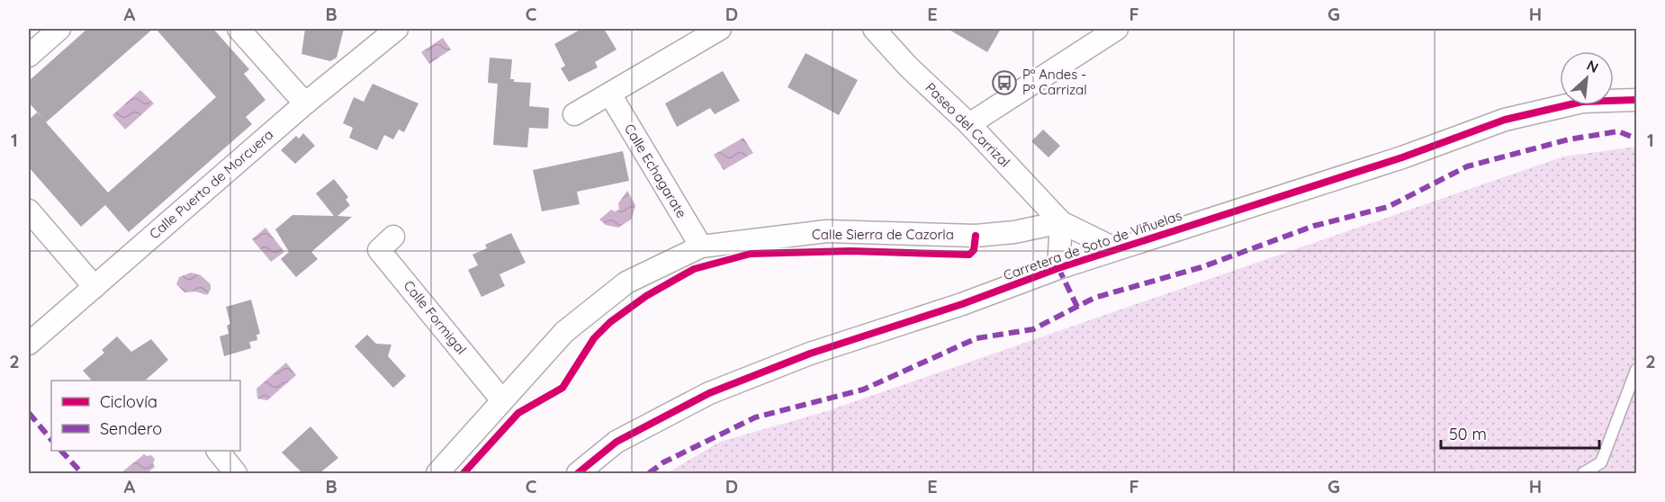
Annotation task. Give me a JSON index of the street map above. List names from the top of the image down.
{
  "streets": {
    "street": [
      "Paseo del Carrizal",
      "Calle Echagarate",
      "Calle Puerto de Morcuera",
      "Calle Sierra de Cazorla",
      "Carretera de Soto de Viñuelas",
      "Calle Formigal"
    ]
  },
  "crossings": [
    ["Paseo del Carrizal", "Calle Sierra de Cazorla"],
    ["Paseo del Carrizal", "Carretera de Soto de Viñuelas"],
    ["Calle Echagarate", "Calle Sierra de Cazorla"],
    ["Calle Sierra de Cazorla", "Calle Formigal"]
  ],
  "places": {
    "bus stop": ["Pº Andes - Pº Carrizal"]
  },
  "legend": ["Ciclovía", "Sendero"],
  "scale_bar": "50 m",
  "north": "top right",
  "grid": {
    "columns": [
      "A",
      "B",
      "C",
      "D",
      "E",
      "F",
      "G",
      "H"
    ],
    "rows": ["1", "2"]
  }
}
